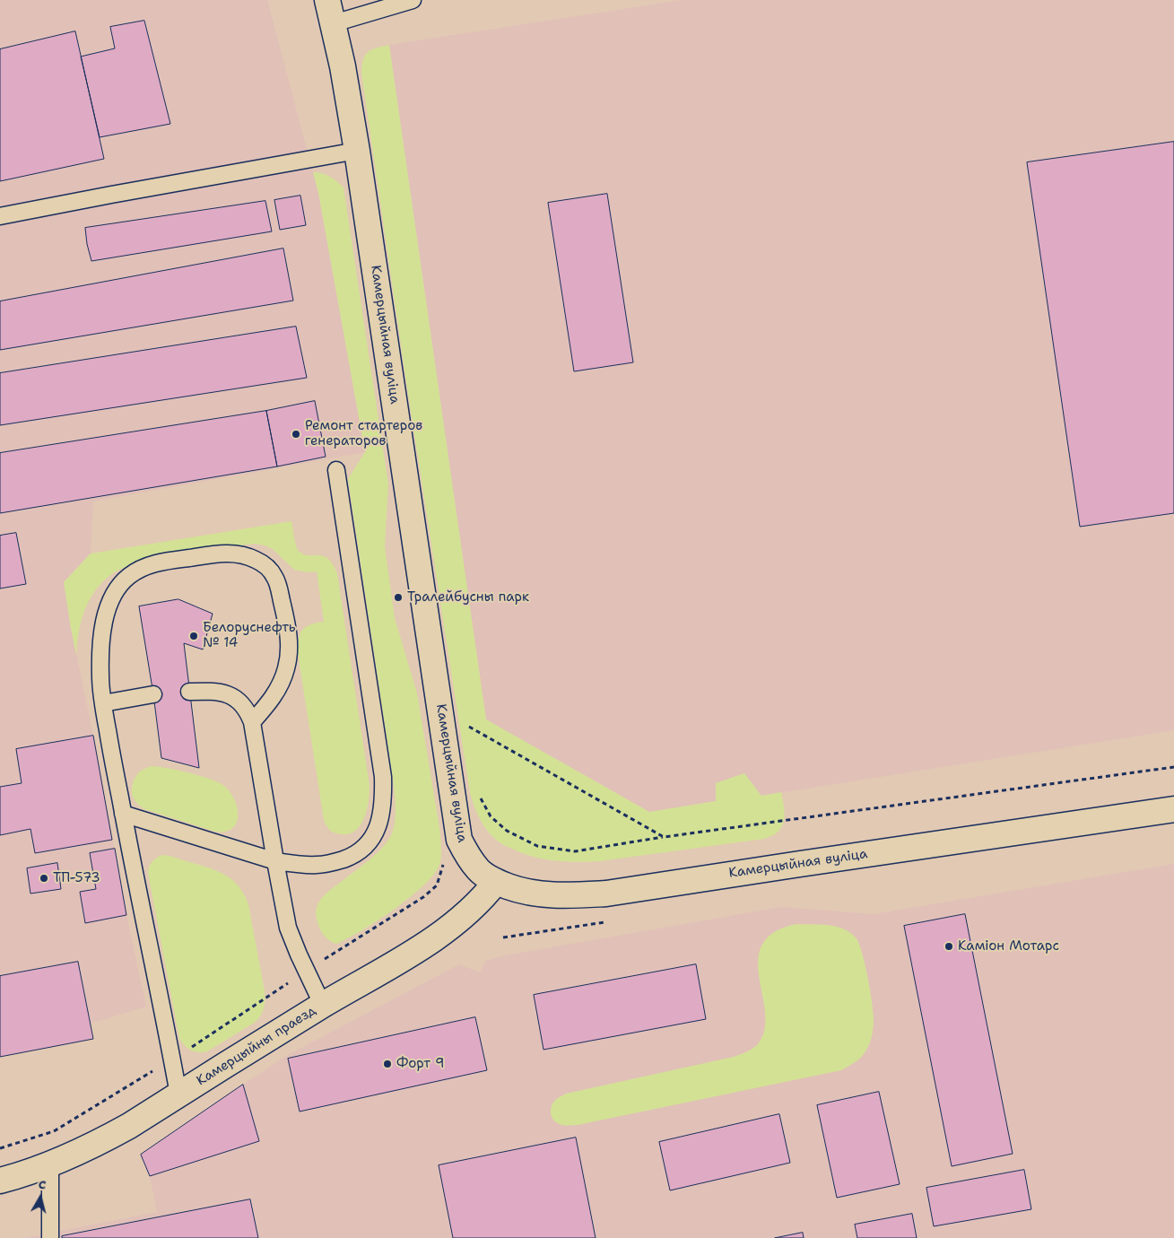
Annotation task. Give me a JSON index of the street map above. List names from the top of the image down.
{
  "streets": {
    "main road": ["Камерцыйная вуліца", "Камерцыйны праезд"]
  },
  "crossings": [
    ["Камерцыйная вуліца", "Камерцыйны праезд"]
  ],
  "places": [
    "Ремонт стартеров генераторов",
    "Тралейбусны парк",
    "Белоруснефть № 14",
    "ТП-573",
    "Каміон Мотарс",
    "Форт 9"
  ],
  "north": "top"
}
